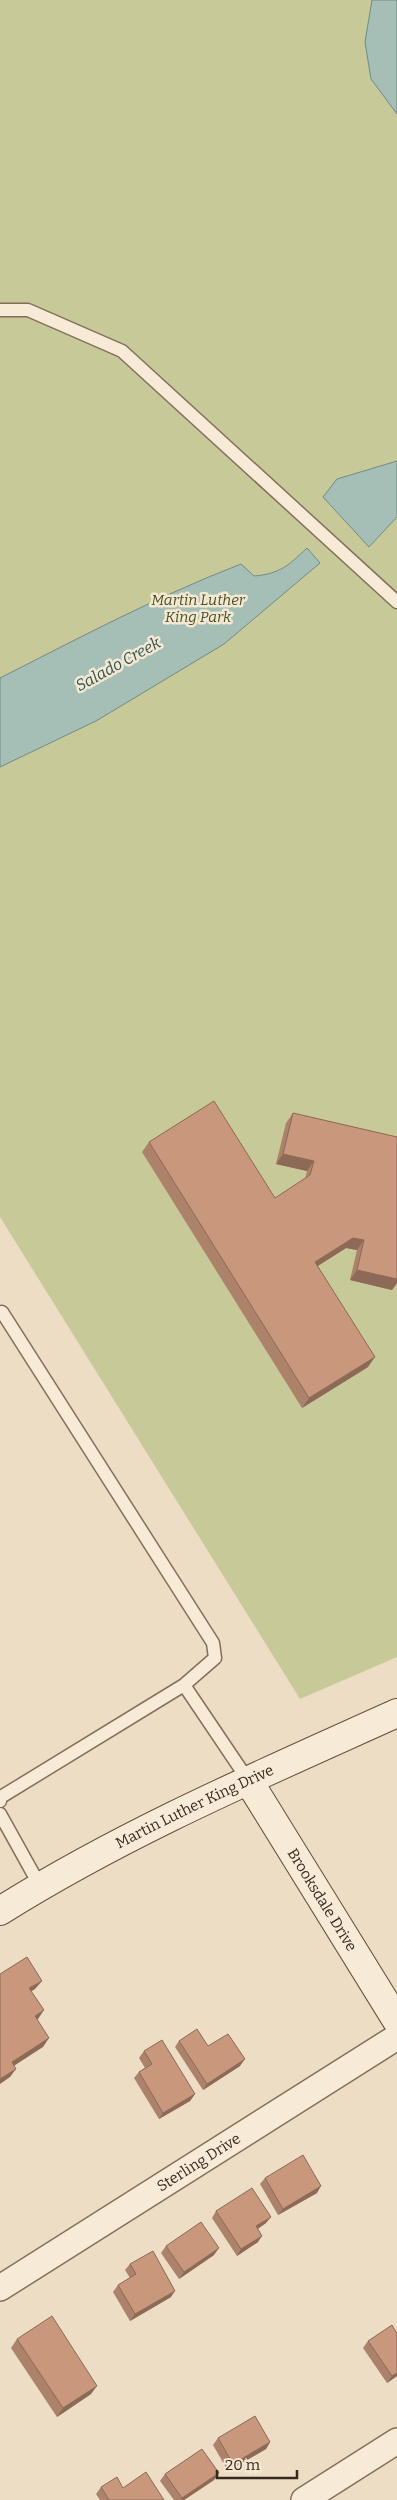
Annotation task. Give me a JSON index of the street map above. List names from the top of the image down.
{
  "streets": {
    "main road": ["Martin Luther King Drive", "Brooksdale Drive"],
    "street": ["Sterling Drive"]
  },
  "crossings": [
    ["Martin Luther King Drive", "Brooksdale Drive"]
  ],
  "water": ["Salado Creek"],
  "parks": ["Martin Luther King Park"],
  "scale_bar": "20 m"
}
